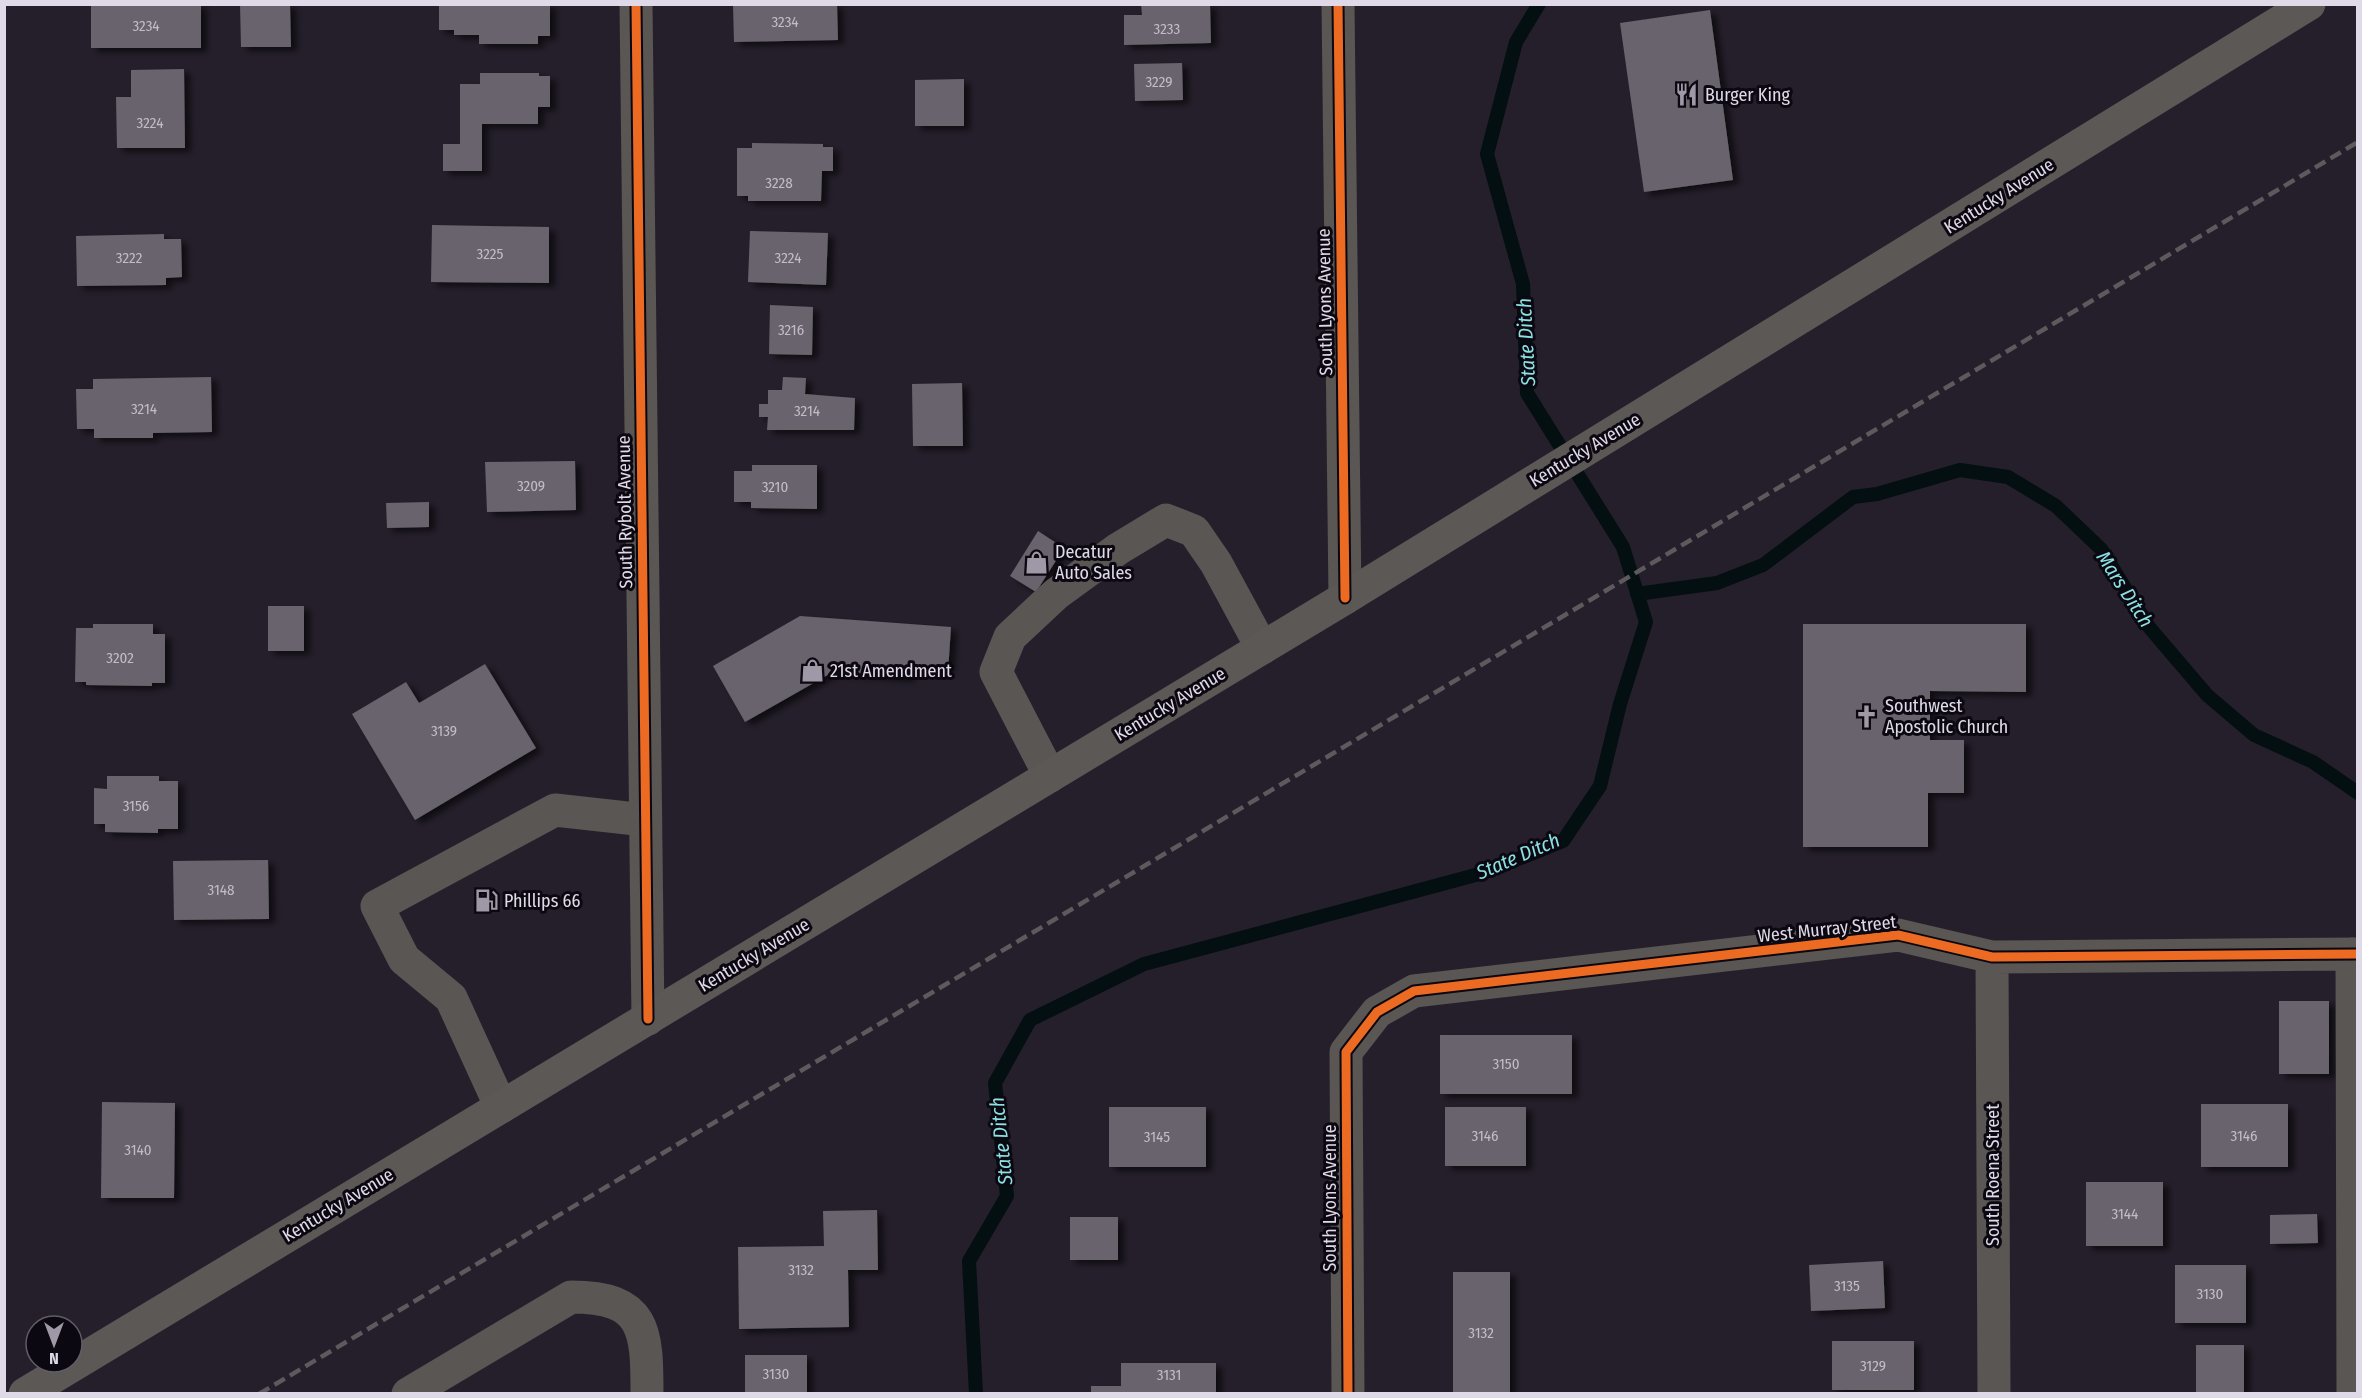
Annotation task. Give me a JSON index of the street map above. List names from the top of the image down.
{
  "streets": {
    "main road": ["Kentucky Avenue"],
    "street": [
      "South Lyons Avenue",
      "South Rybolt Avenue",
      "West Murray Street",
      "South Roena Street"
    ]
  },
  "crossings": [
    ["Kentucky Avenue", "South Lyons Avenue"],
    ["Kentucky Avenue", "South Rybolt Avenue"],
    ["South Lyons Avenue", "West Murray Street"],
    ["West Murray Street", "South Roena Street"]
  ],
  "water": ["State Ditch", "Mars Ditch"],
  "places": {
    "restaurant": ["Burger King"],
    "shop": ["Decatur Auto Sales", "21st Amendment"],
    "church": ["Southwest Apostolic Church"],
    "fuel station": ["Phillips 66"]
  },
  "house_numbers": [
    "3234",
    "3234",
    "3233",
    "3229",
    "3224",
    "3228",
    "3225",
    "3222",
    "3224",
    "3216",
    "3214",
    "3214",
    "3209",
    "3210",
    "3202",
    "3139",
    "3156",
    "3148",
    "3150",
    "3146",
    "3146",
    "3145",
    "3140",
    "3144",
    "3132",
    "3135",
    "3130",
    "3132",
    "3129",
    "3130",
    "3131"
  ],
  "north": "bottom"
}
